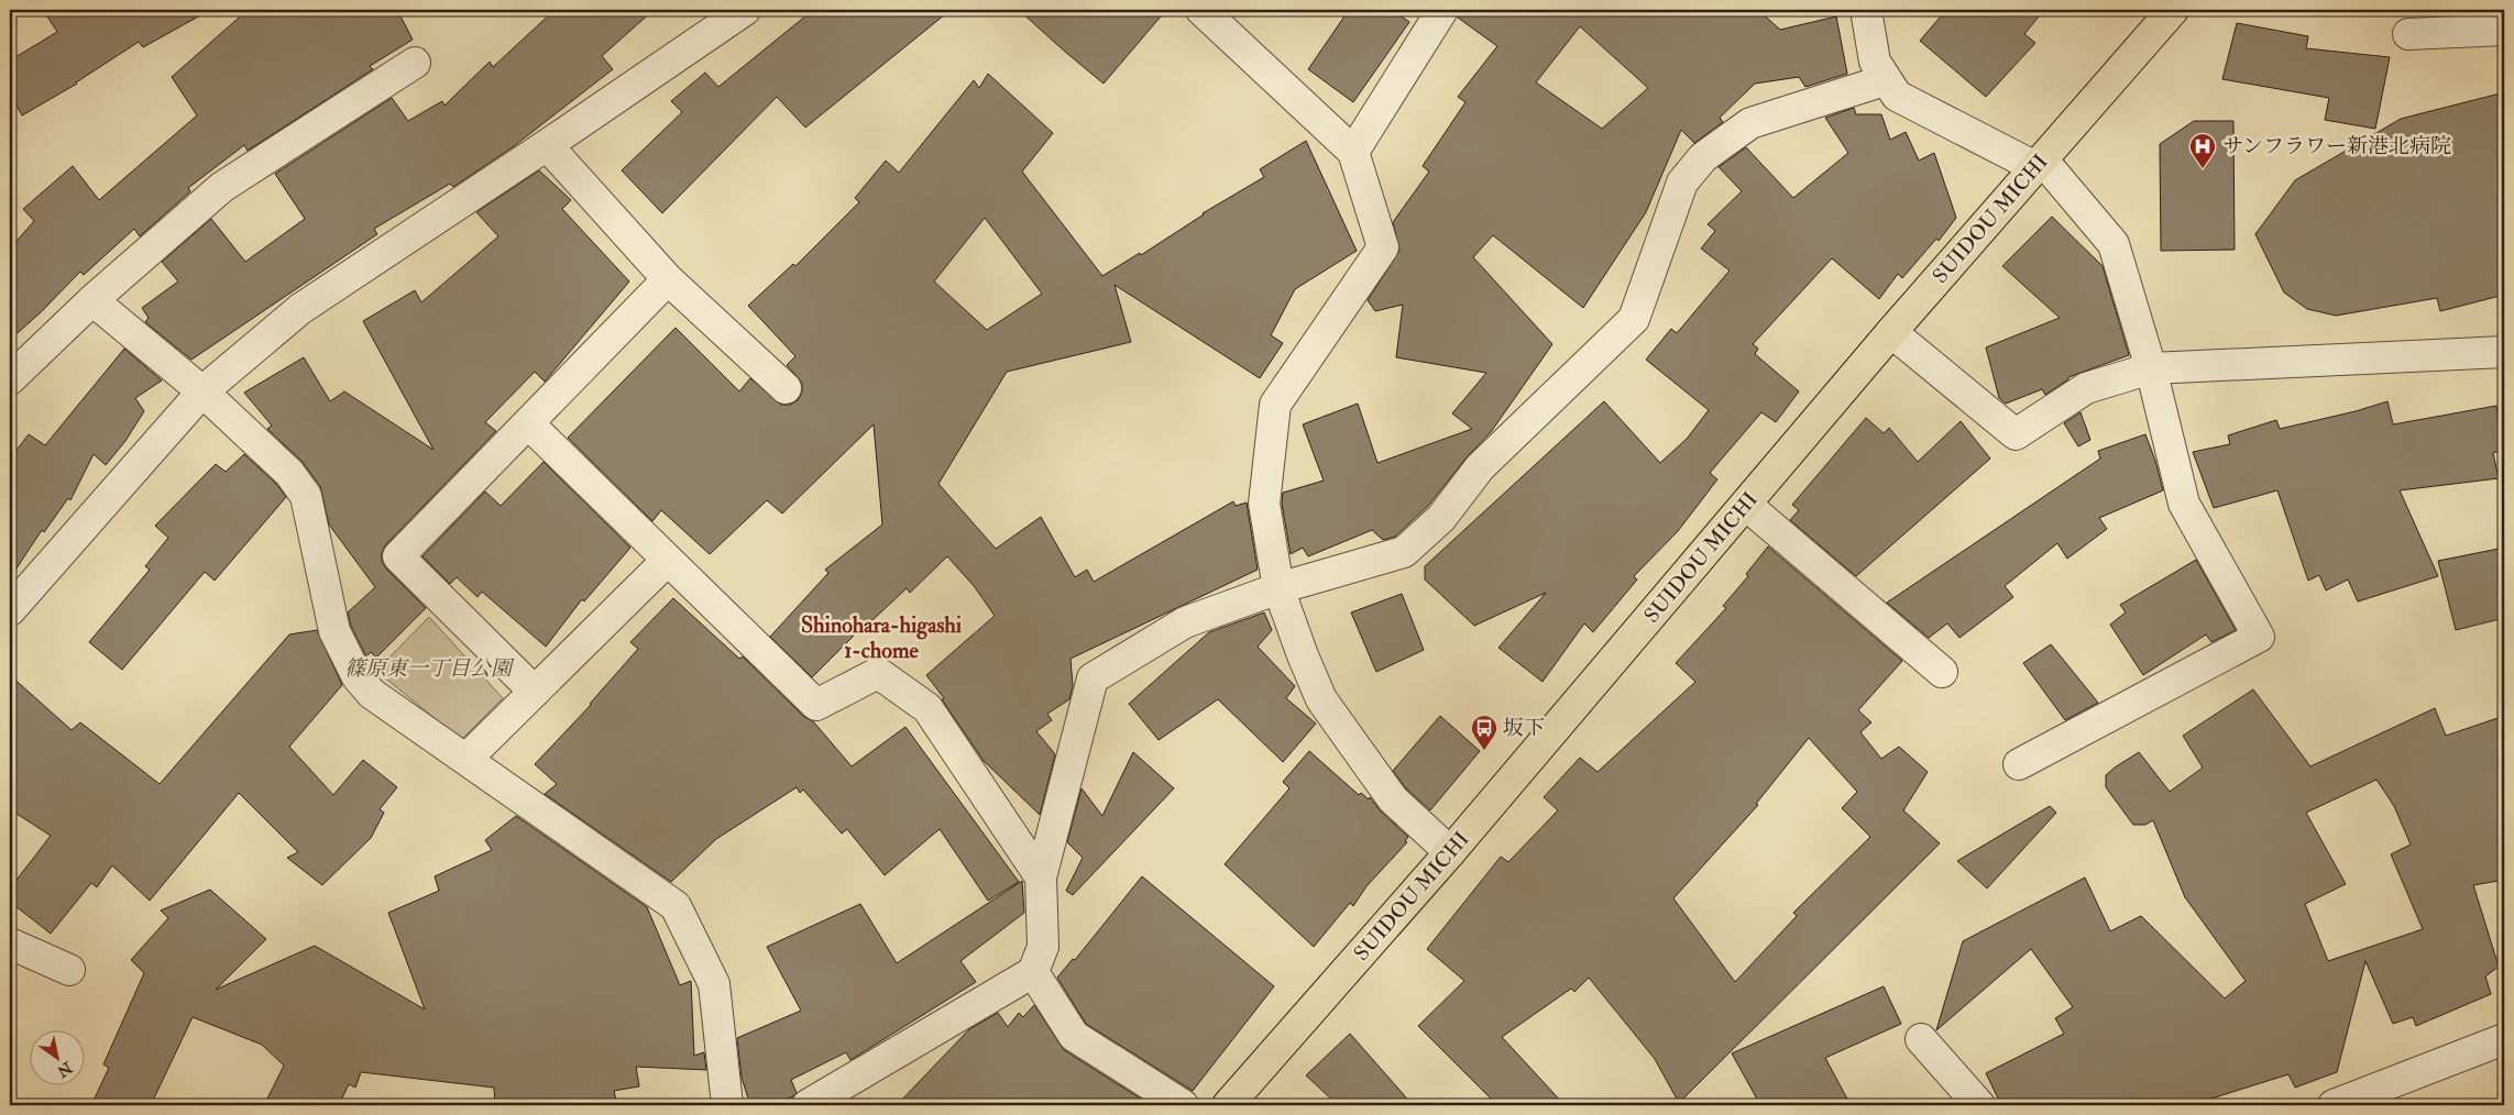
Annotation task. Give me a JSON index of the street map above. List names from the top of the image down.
{
  "streets": {
    "main road": ["SUIDOU MICHI"]
  },
  "districts": ["Shinohara-higashi 1-chome"],
  "parks": ["篠原東一丁目公園"],
  "places": {
    "hospital": ["サンフラワー新港北病院"],
    "bus stop": ["坂下"]
  },
  "north": "bottom right"
}
